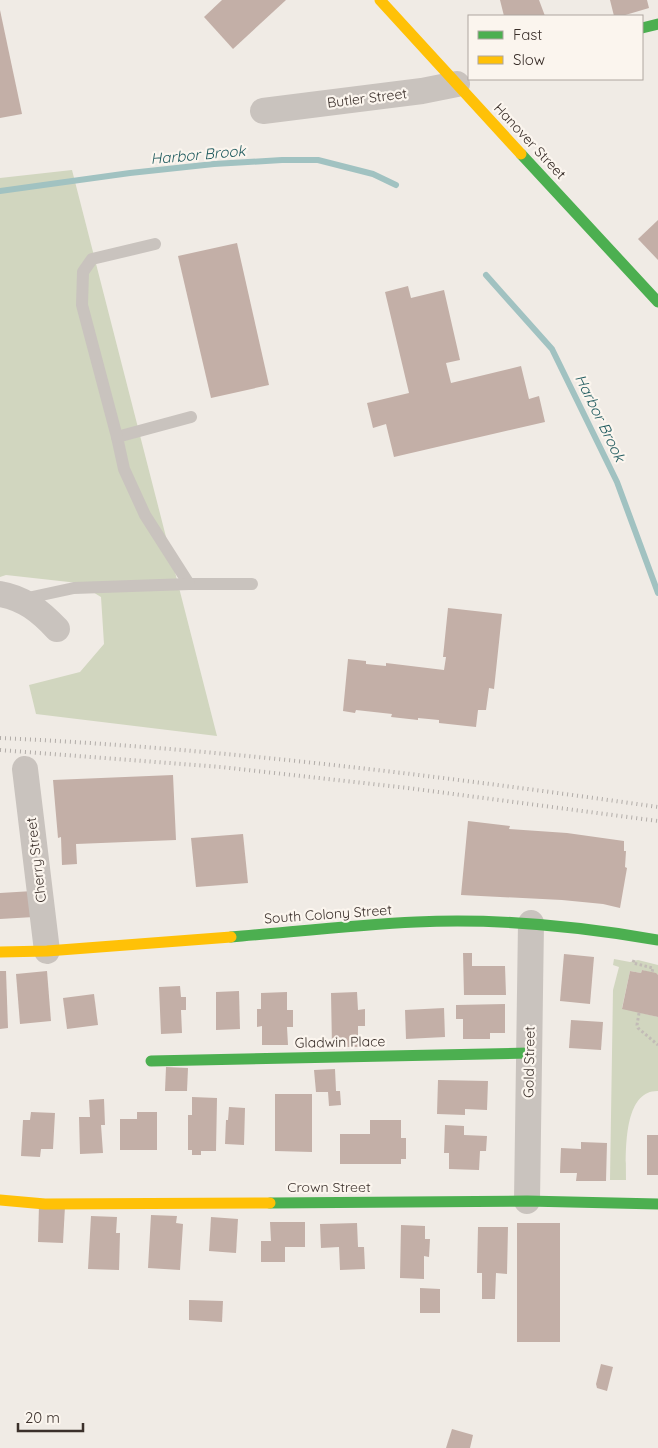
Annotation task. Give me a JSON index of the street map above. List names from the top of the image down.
{
  "streets": {
    "street": [
      "Butler Street",
      "Hanover Street",
      "Cherry Street",
      "South Colony Street",
      "Gladwin Place",
      "Gold Street",
      "Crown Street"
    ]
  },
  "crossings": [
    ["Butler Street", "Hanover Street"],
    ["Cherry Street", "South Colony Street"],
    ["South Colony Street", "Gold Street"],
    ["Gladwin Place", "Gold Street"],
    ["Gold Street", "Crown Street"]
  ],
  "water": ["Harbor Brook"],
  "legend": ["Fast", "Slow"],
  "scale_bar": "20 m"
}
